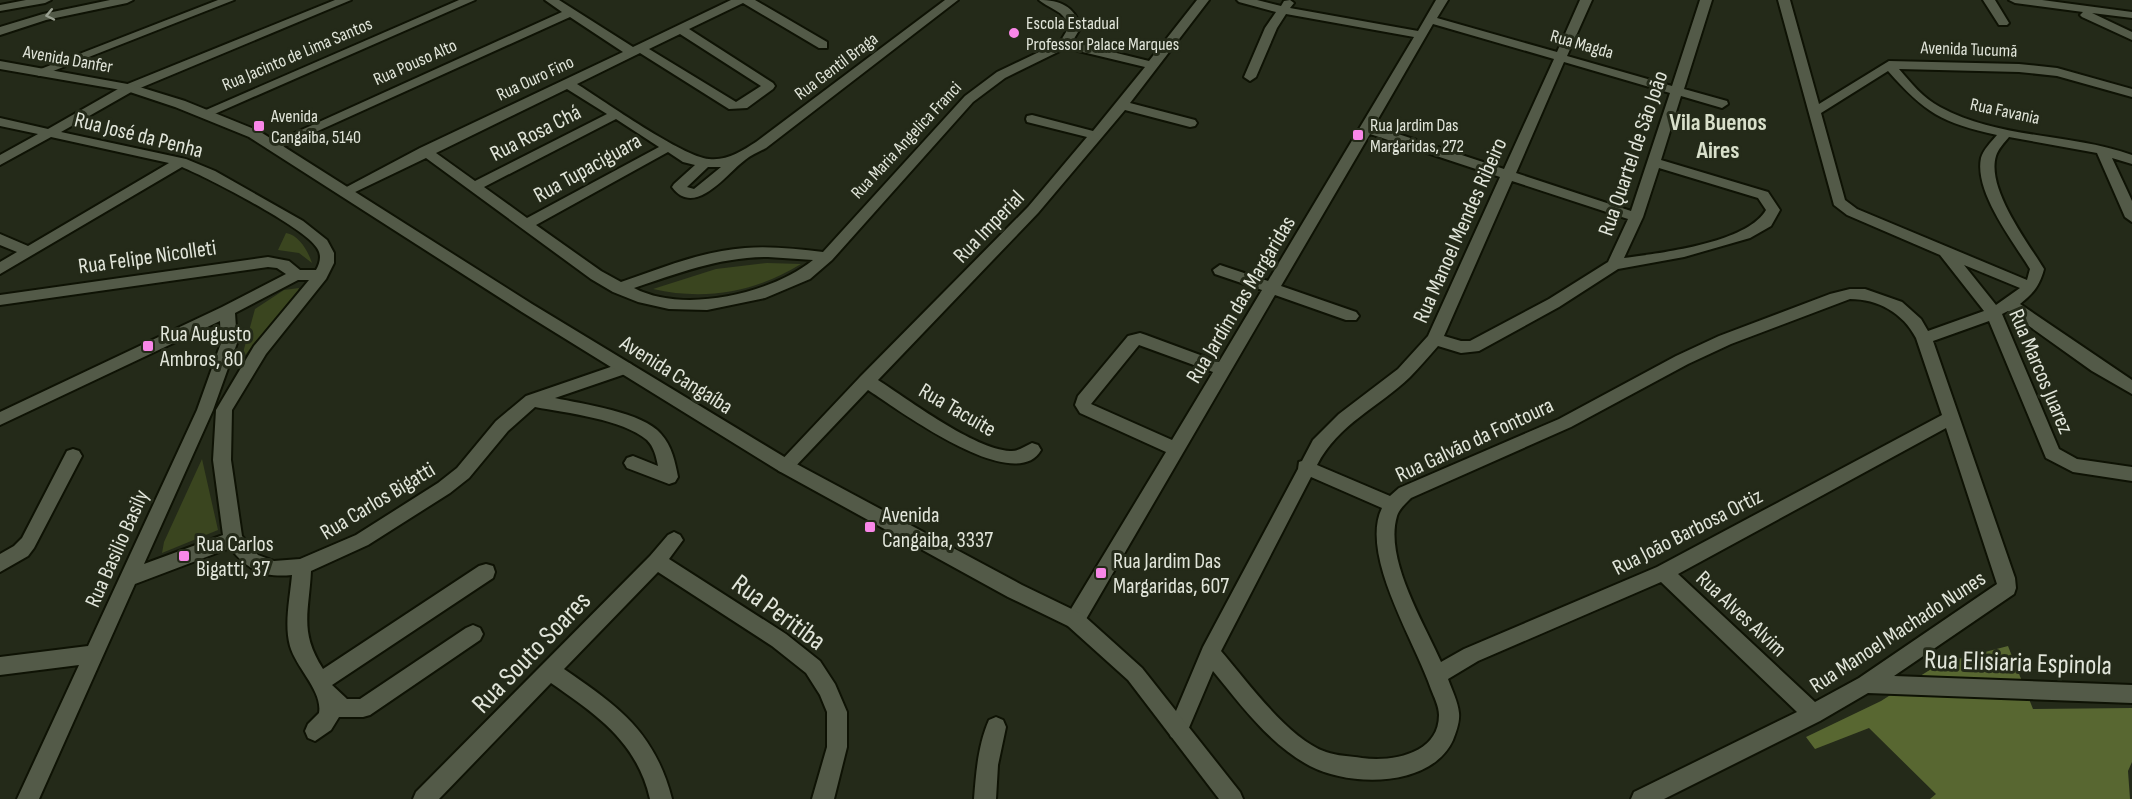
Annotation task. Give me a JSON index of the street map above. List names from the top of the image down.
{
  "streets": {
    "street": [
      "Rua Magda",
      "Avenida Tucumã",
      "Rua Jacinto de Lima Santos",
      "Avenida Danfer",
      "Rua Pouso Alto",
      "Rua Gentil Braga",
      "Rua Ouro Fino",
      "Rua Favania",
      "Rua Rosa Chá",
      "Rua José da Penha",
      "Rua Maria Angelica Franci",
      "Rua Quartel de São João",
      "Rua Tupaciguara",
      "Rua Imperial",
      "Rua Manoel Mendes Ribeiro",
      "Rua Felipe Nicolleti",
      "Rua Jardim das Margaridas",
      "Rua Marcos Juarez",
      "Avenida Cangaíba",
      "Rua Tacuite",
      "Rua Galvão da Fontoura",
      "Rua Carlos Bigatti",
      "Rua João Barbosa Ortiz",
      "Rua Basilio Basily",
      "Rua Peritiba",
      "Rua Alves Alvim",
      "Rua Manoel Machado Nunes",
      "Rua Souto Soares",
      "Rua Elisiaria Espinola"
    ]
  },
  "crossings": [
    ["Rua Magda", "Rua Quartel de São João"],
    ["Rua Magda", "Rua Manoel Mendes Ribeiro"],
    ["Rua Magda", "Rua Jardim das Margaridas"],
    ["Avenida Tucumã", "Rua Favania"],
    ["Rua Jacinto de Lima Santos", "Avenida Cangaíba"],
    ["Avenida Danfer", "Avenida Cangaíba"],
    ["Rua Pouso Alto", "Avenida Cangaíba"],
    ["Rua Ouro Fino", "Avenida Cangaíba"],
    ["Rua Quartel de São João", "Rua Manoel Mendes Ribeiro"],
    ["Rua Imperial", "Avenida Cangaíba"],
    ["Rua Imperial", "Rua Tacuite"],
    ["Rua Manoel Mendes Ribeiro", "Avenida Cangaíba"],
    ["Rua Manoel Mendes Ribeiro", "Rua Galvão da Fontoura"],
    ["Rua Jardim das Margaridas", "Avenida Cangaíba"],
    ["Avenida Cangaíba", "Rua Carlos Bigatti"],
    ["Rua Galvão da Fontoura", "Rua João Barbosa Ortiz"],
    ["Rua Galvão da Fontoura", "Rua Manoel Machado Nunes"],
    ["Rua João Barbosa Ortiz", "Rua Alves Alvim"],
    ["Rua João Barbosa Ortiz", "Rua Manoel Machado Nunes"],
    ["Rua Peritiba", "Rua Souto Soares"],
    ["Rua Alves Alvim", "Rua Manoel Machado Nunes"],
    ["Rua Manoel Machado Nunes", "Rua Elisiaria Espinola"]
  ],
  "districts": ["Vila Buenos Aires"],
  "places": {
    "other": ["Escola Estadual Professor Palace Marques"],
    "transit": [
      "Avenida Cangaiba, 5140",
      "Rua Jardim Das Margaridas, 272",
      "Rua Augusto Ambros, 80",
      "Avenida Cangaiba, 3337",
      "Rua Carlos Bigatti, 37",
      "Rua Jardim Das Margaridas, 607"
    ]
  }
}
